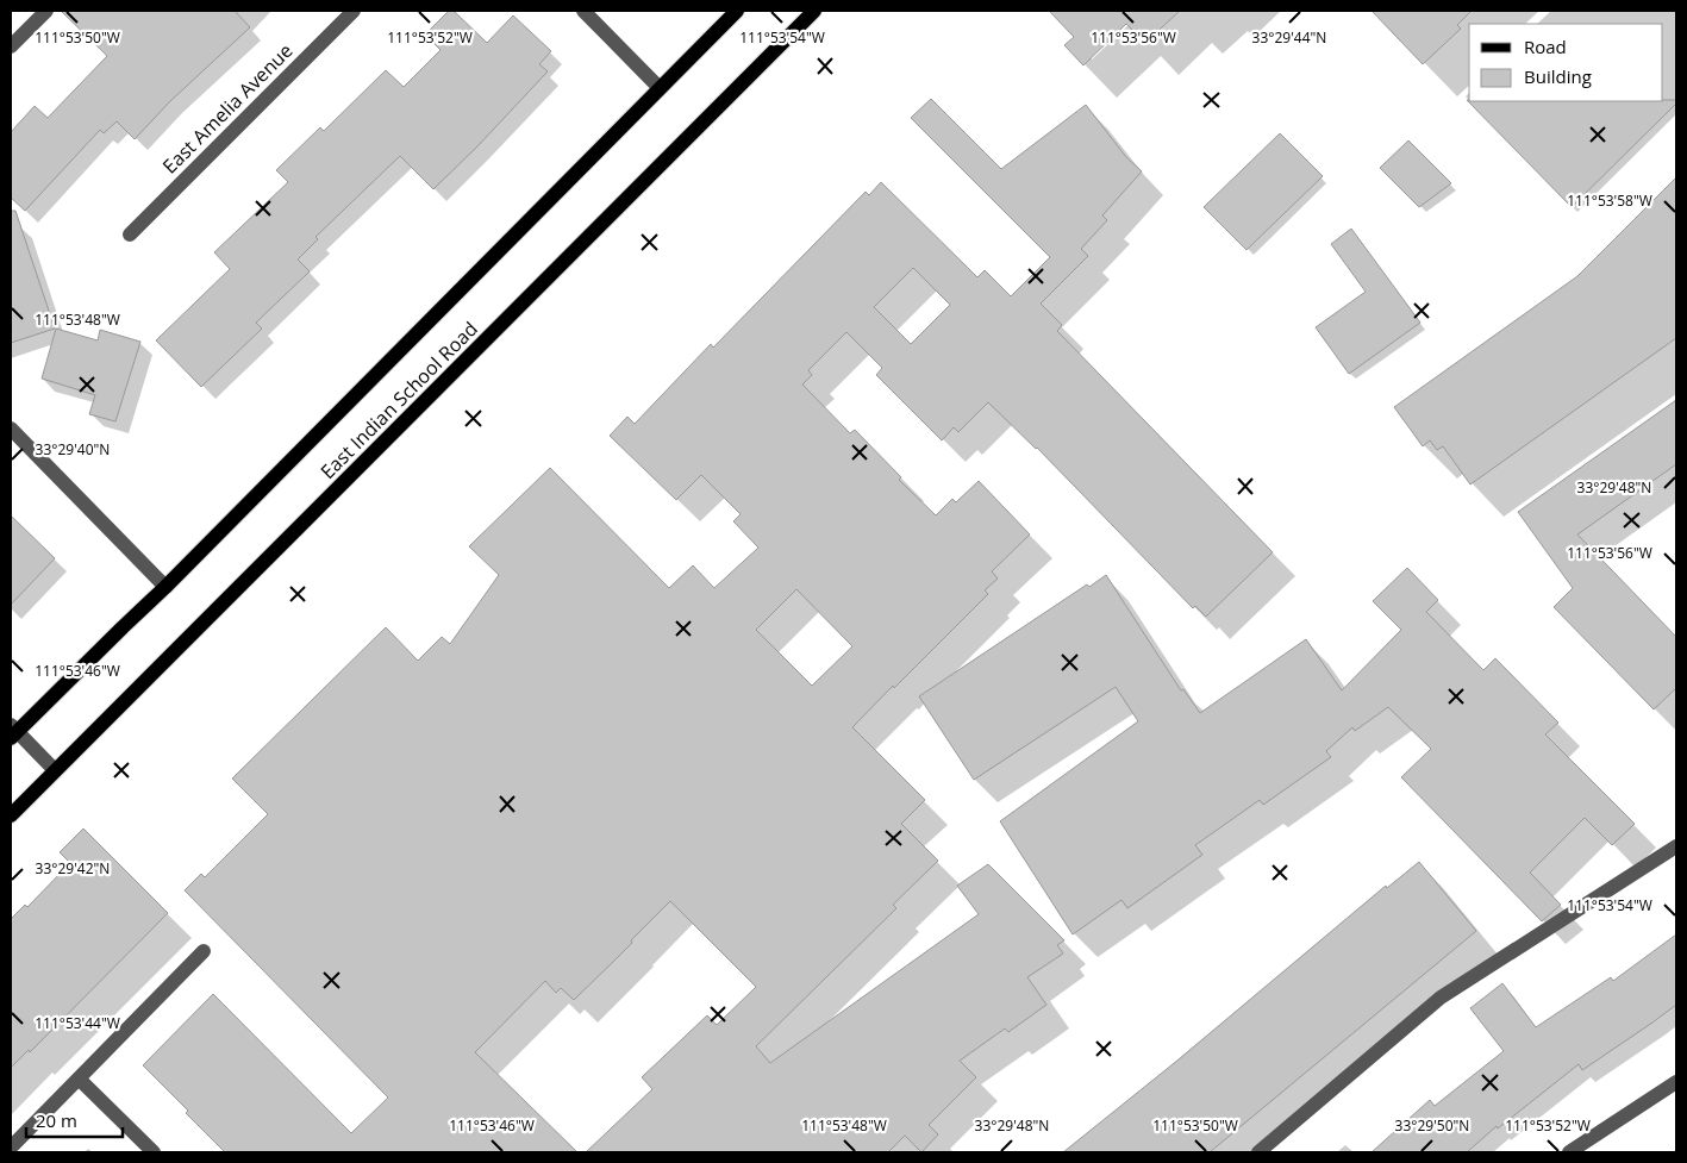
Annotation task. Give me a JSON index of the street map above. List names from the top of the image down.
{
  "streets": {
    "main road": ["East Indian School Road"],
    "street": ["East Amelia Avenue"]
  },
  "legend": ["Road", "Building"],
  "scale_bar": "20 m",
  "coordinates": [
    "111°53'50\"W",
    "111°53'52\"W",
    "111°53'54\"W",
    "111°53'56\"W",
    "33°29'44\"N",
    "111°53'58\"W",
    "111°53'48\"W",
    "33°29'40\"N",
    "33°29'48\"N",
    "111°53'46\"W",
    "33°29'42\"N",
    "111°53'44\"W",
    "33°29'50\"N"
  ]
}
